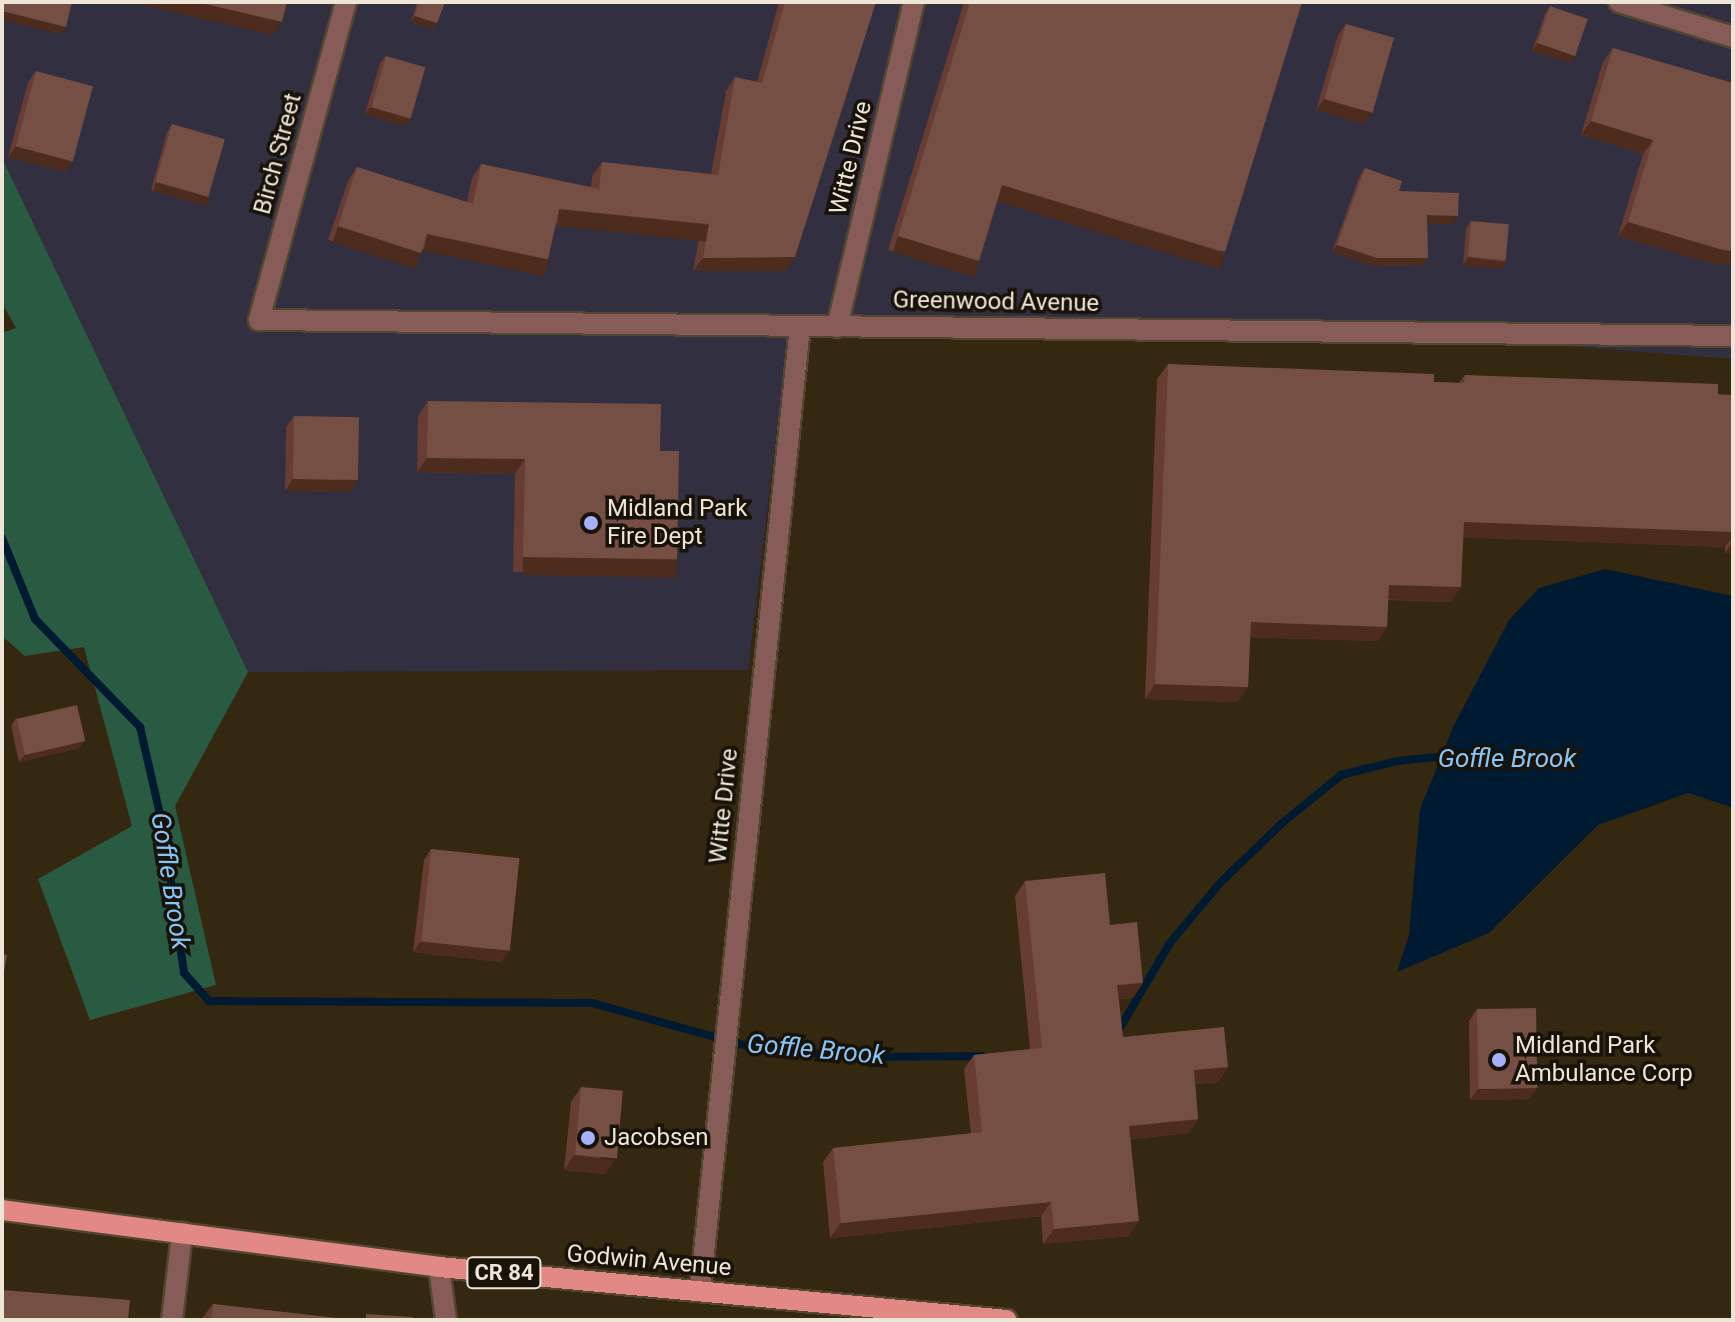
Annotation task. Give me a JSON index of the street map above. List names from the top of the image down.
{
  "streets": {
    "main road": ["Godwin Avenue", "CR 84"],
    "street": ["Birch Street", "Witte Drive", "Greenwood Avenue"]
  },
  "crossings": [
    ["Birch Street", "Greenwood Avenue"],
    ["Witte Drive", "Greenwood Avenue"],
    ["Witte Drive", "Godwin Avenue"]
  ],
  "water": ["Goffle Brook"],
  "places": ["Midland Park Fire Dept", "Midland Park Ambulance Corp", "Jacobsen"]
}
